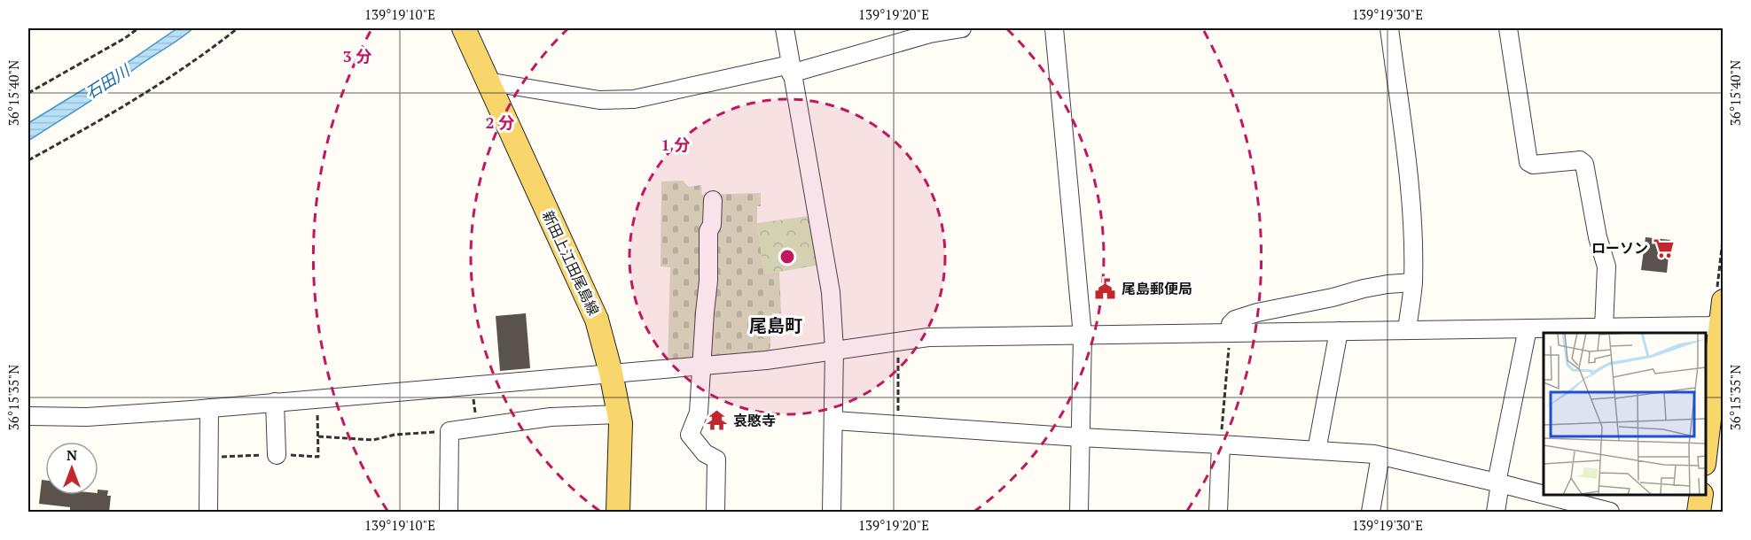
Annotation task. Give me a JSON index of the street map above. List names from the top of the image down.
{
  "streets": {
    "main road": ["新田上江田尾島線"]
  },
  "districts": ["尾島町"],
  "water": ["石田川"],
  "places": {
    "supermarket": ["ローソン"],
    "public building": ["尾島郵便局"],
    "temple": ["哀愍寺"]
  },
  "north": "top",
  "coordinates": [
    "139°19'10\"E",
    "139°19'20\"E",
    "139°19'30\"E",
    "36°15'40\"N",
    "36°15'35\"N"
  ],
  "rings": ["3 分", "2 分", "1 分"]
}
